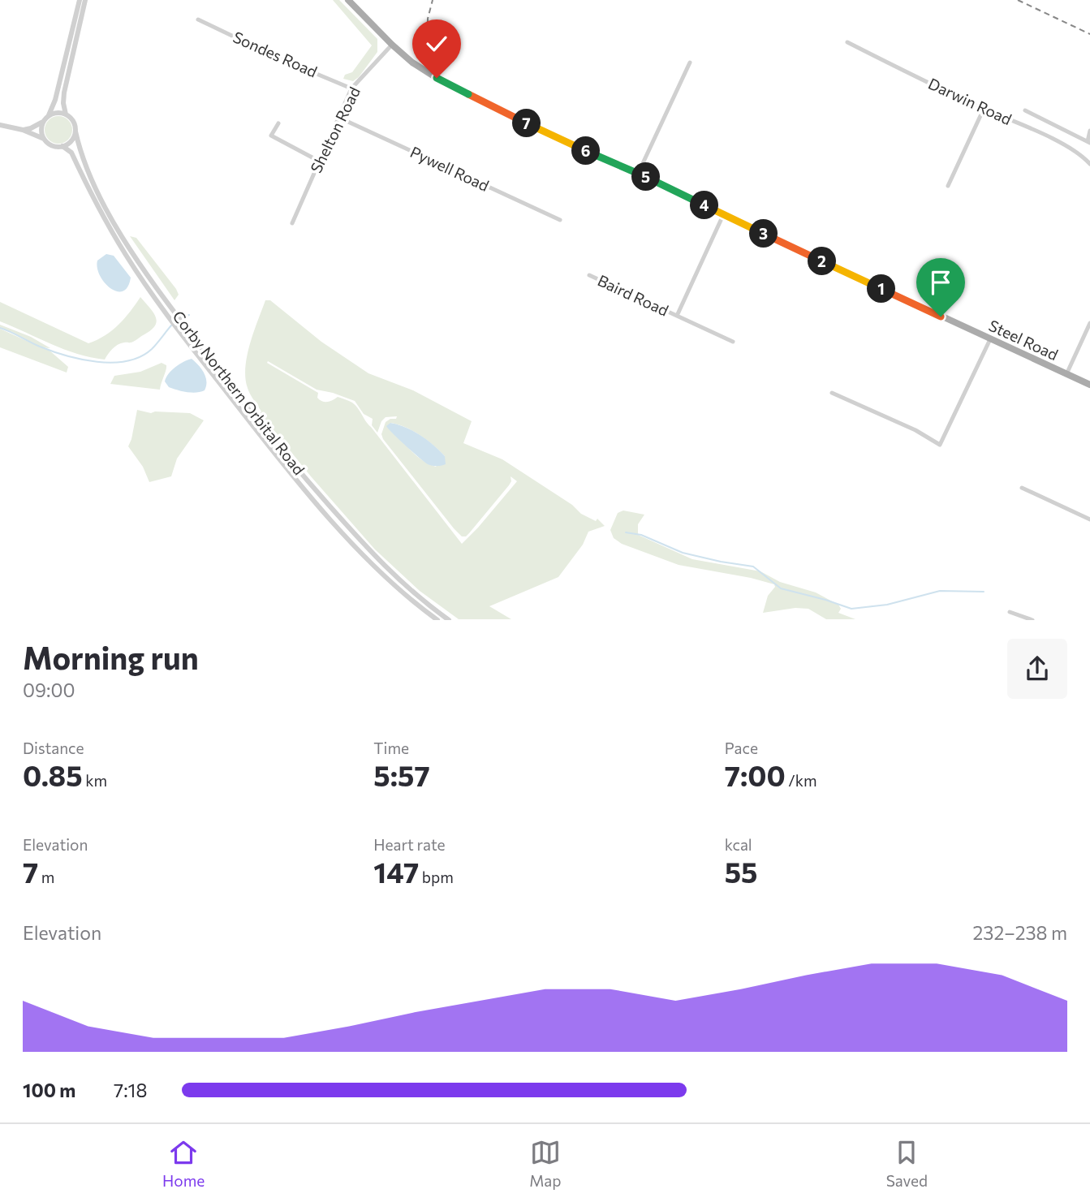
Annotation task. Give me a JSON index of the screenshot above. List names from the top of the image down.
{
  "streets": {
    "main road": ["Steel Road"],
    "street": [
      "Sondes Road",
      "Darwin Road",
      "Shelton Road",
      "Pywell Road",
      "Baird Road",
      "Corby Northern Orbital Road"
    ]
  },
  "crossings": [
    ["Sondes Road", "Shelton Road"],
    ["Shelton Road", "Pywell Road"],
    ["Shelton Road", "Steel Road"],
    ["Baird Road", "Steel Road"]
  ],
  "page": {
    "pins": [
      "7",
      "6",
      "5",
      "4",
      "3",
      "2",
      "1"
    ],
    "heading": ["Morning run", "09:00"],
    "stats": [
      ["Distance", "0.85 km"],
      ["Time", "5:57"],
      ["Pace", "7:00 /km"],
      ["Elevation", "7 m"],
      ["Heart rate", "147 bpm"],
      ["kcal", "55"]
    ],
    "chart": ["Elevation", "232–238 m"],
    "list": [
      {
        "name": "100 m",
        "note": "7:18"
      }
    ],
    "tabs": ["Home", "Map", "Saved"]
  }
}
